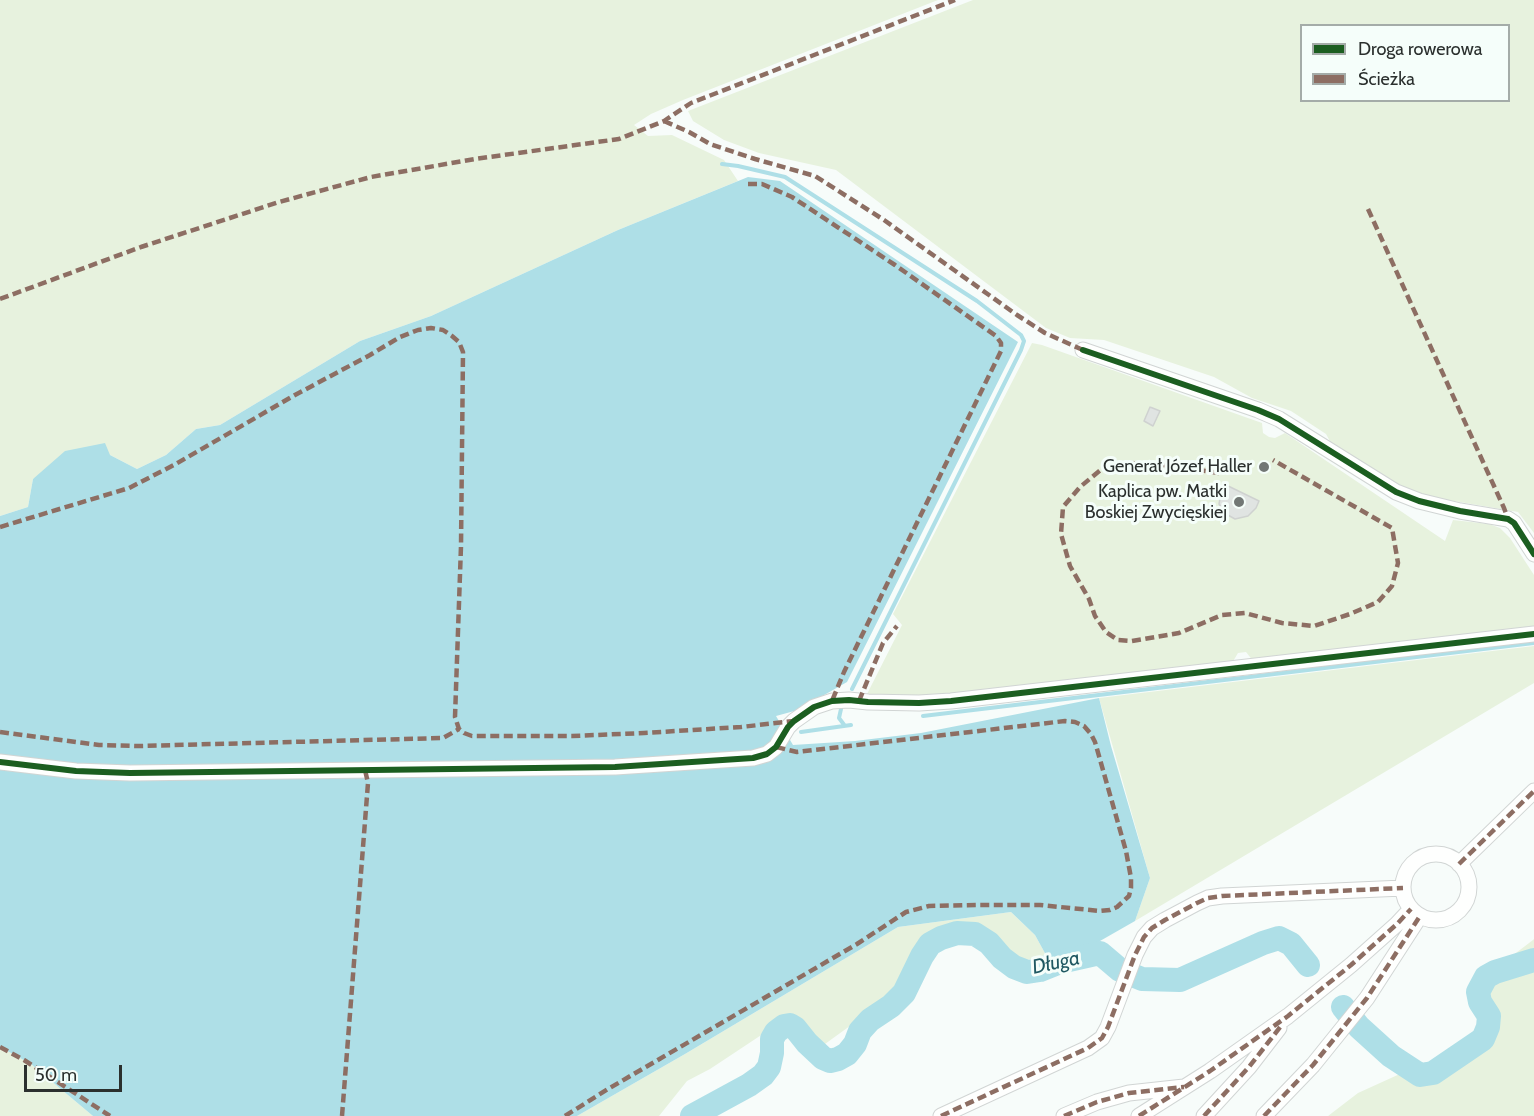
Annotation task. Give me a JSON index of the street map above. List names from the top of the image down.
{
  "water": ["Długa"],
  "places": ["Generał Józef Haller", "Kaplica pw. Matki Boskiej Zwycięskiej"],
  "legend": ["Droga rowerowa", "Ścieżka"],
  "scale_bar": "50 m"
}
